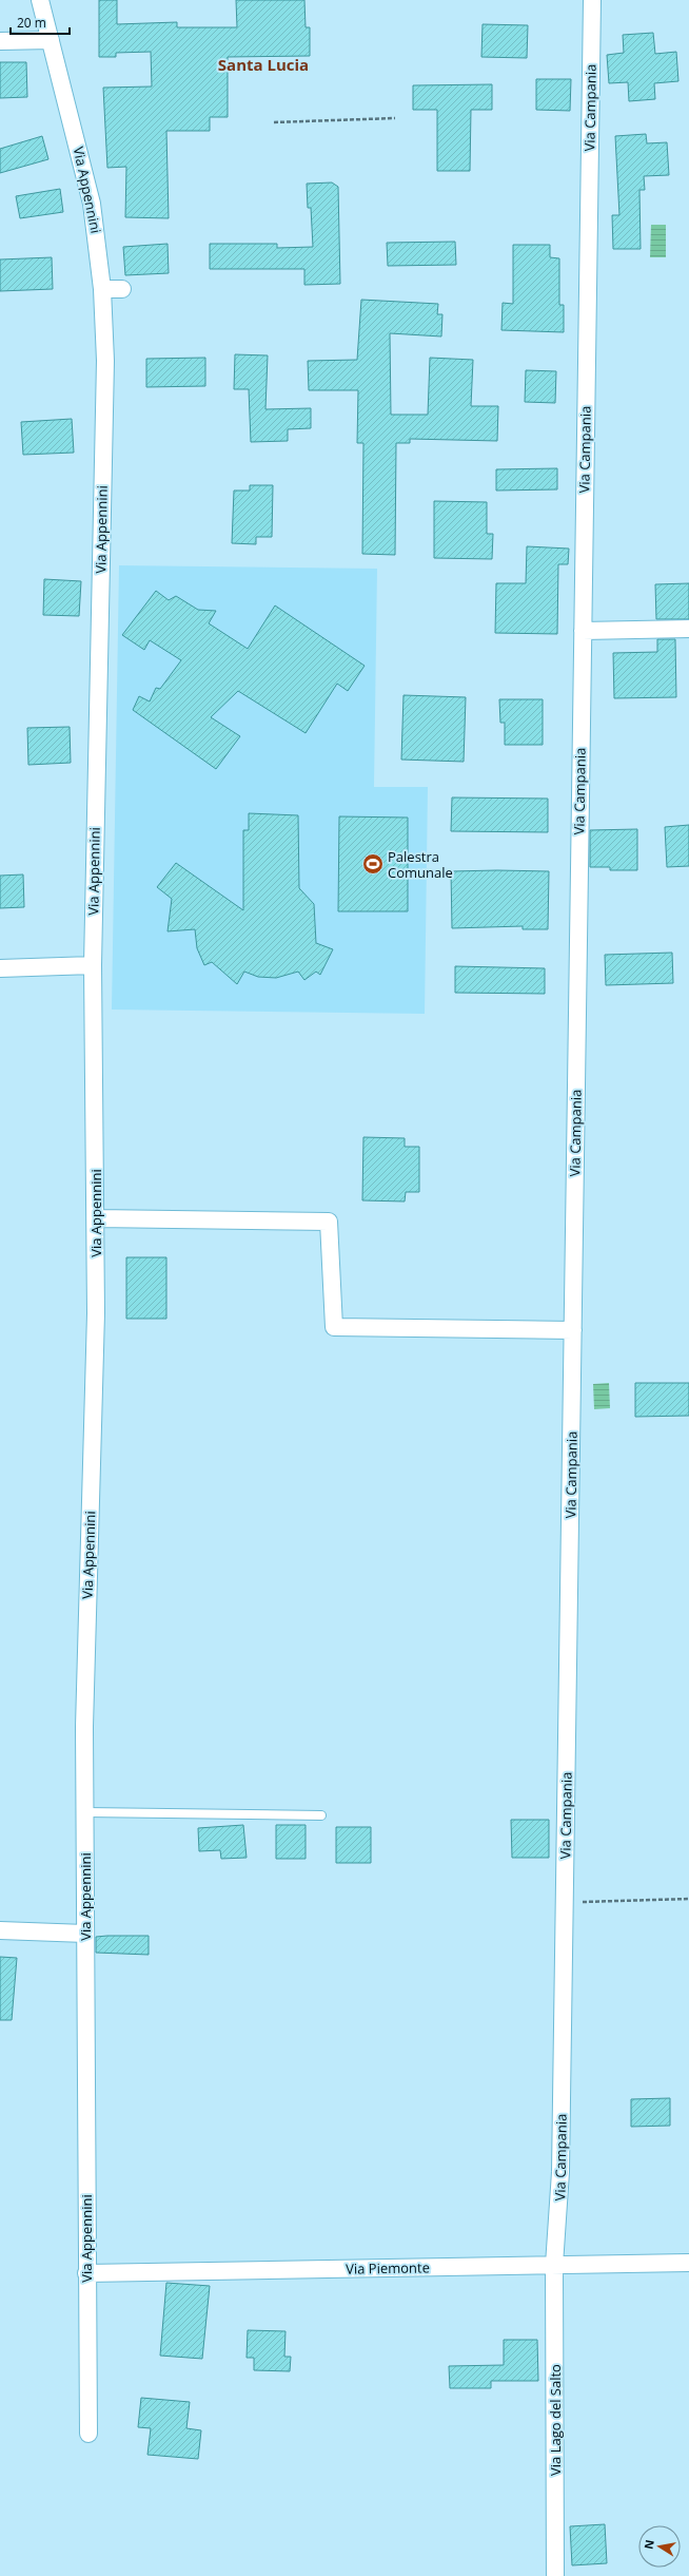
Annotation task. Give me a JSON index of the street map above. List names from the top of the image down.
{
  "streets": {
    "street": [
      "Via Campania",
      "Via Appennini",
      "Via Piemonte",
      "Via Lago del Salto"
    ]
  },
  "crossings": [
    ["Via Campania", "Via Piemonte"],
    ["Via Campania", "Via Lago del Salto"],
    ["Via Appennini", "Via Piemonte"],
    ["Via Piemonte", "Via Lago del Salto"]
  ],
  "districts": ["Santa Lucia"],
  "places": {
    "sports": ["Palestra Comunale"]
  },
  "scale_bar": "20 m",
  "north": "left"
}
